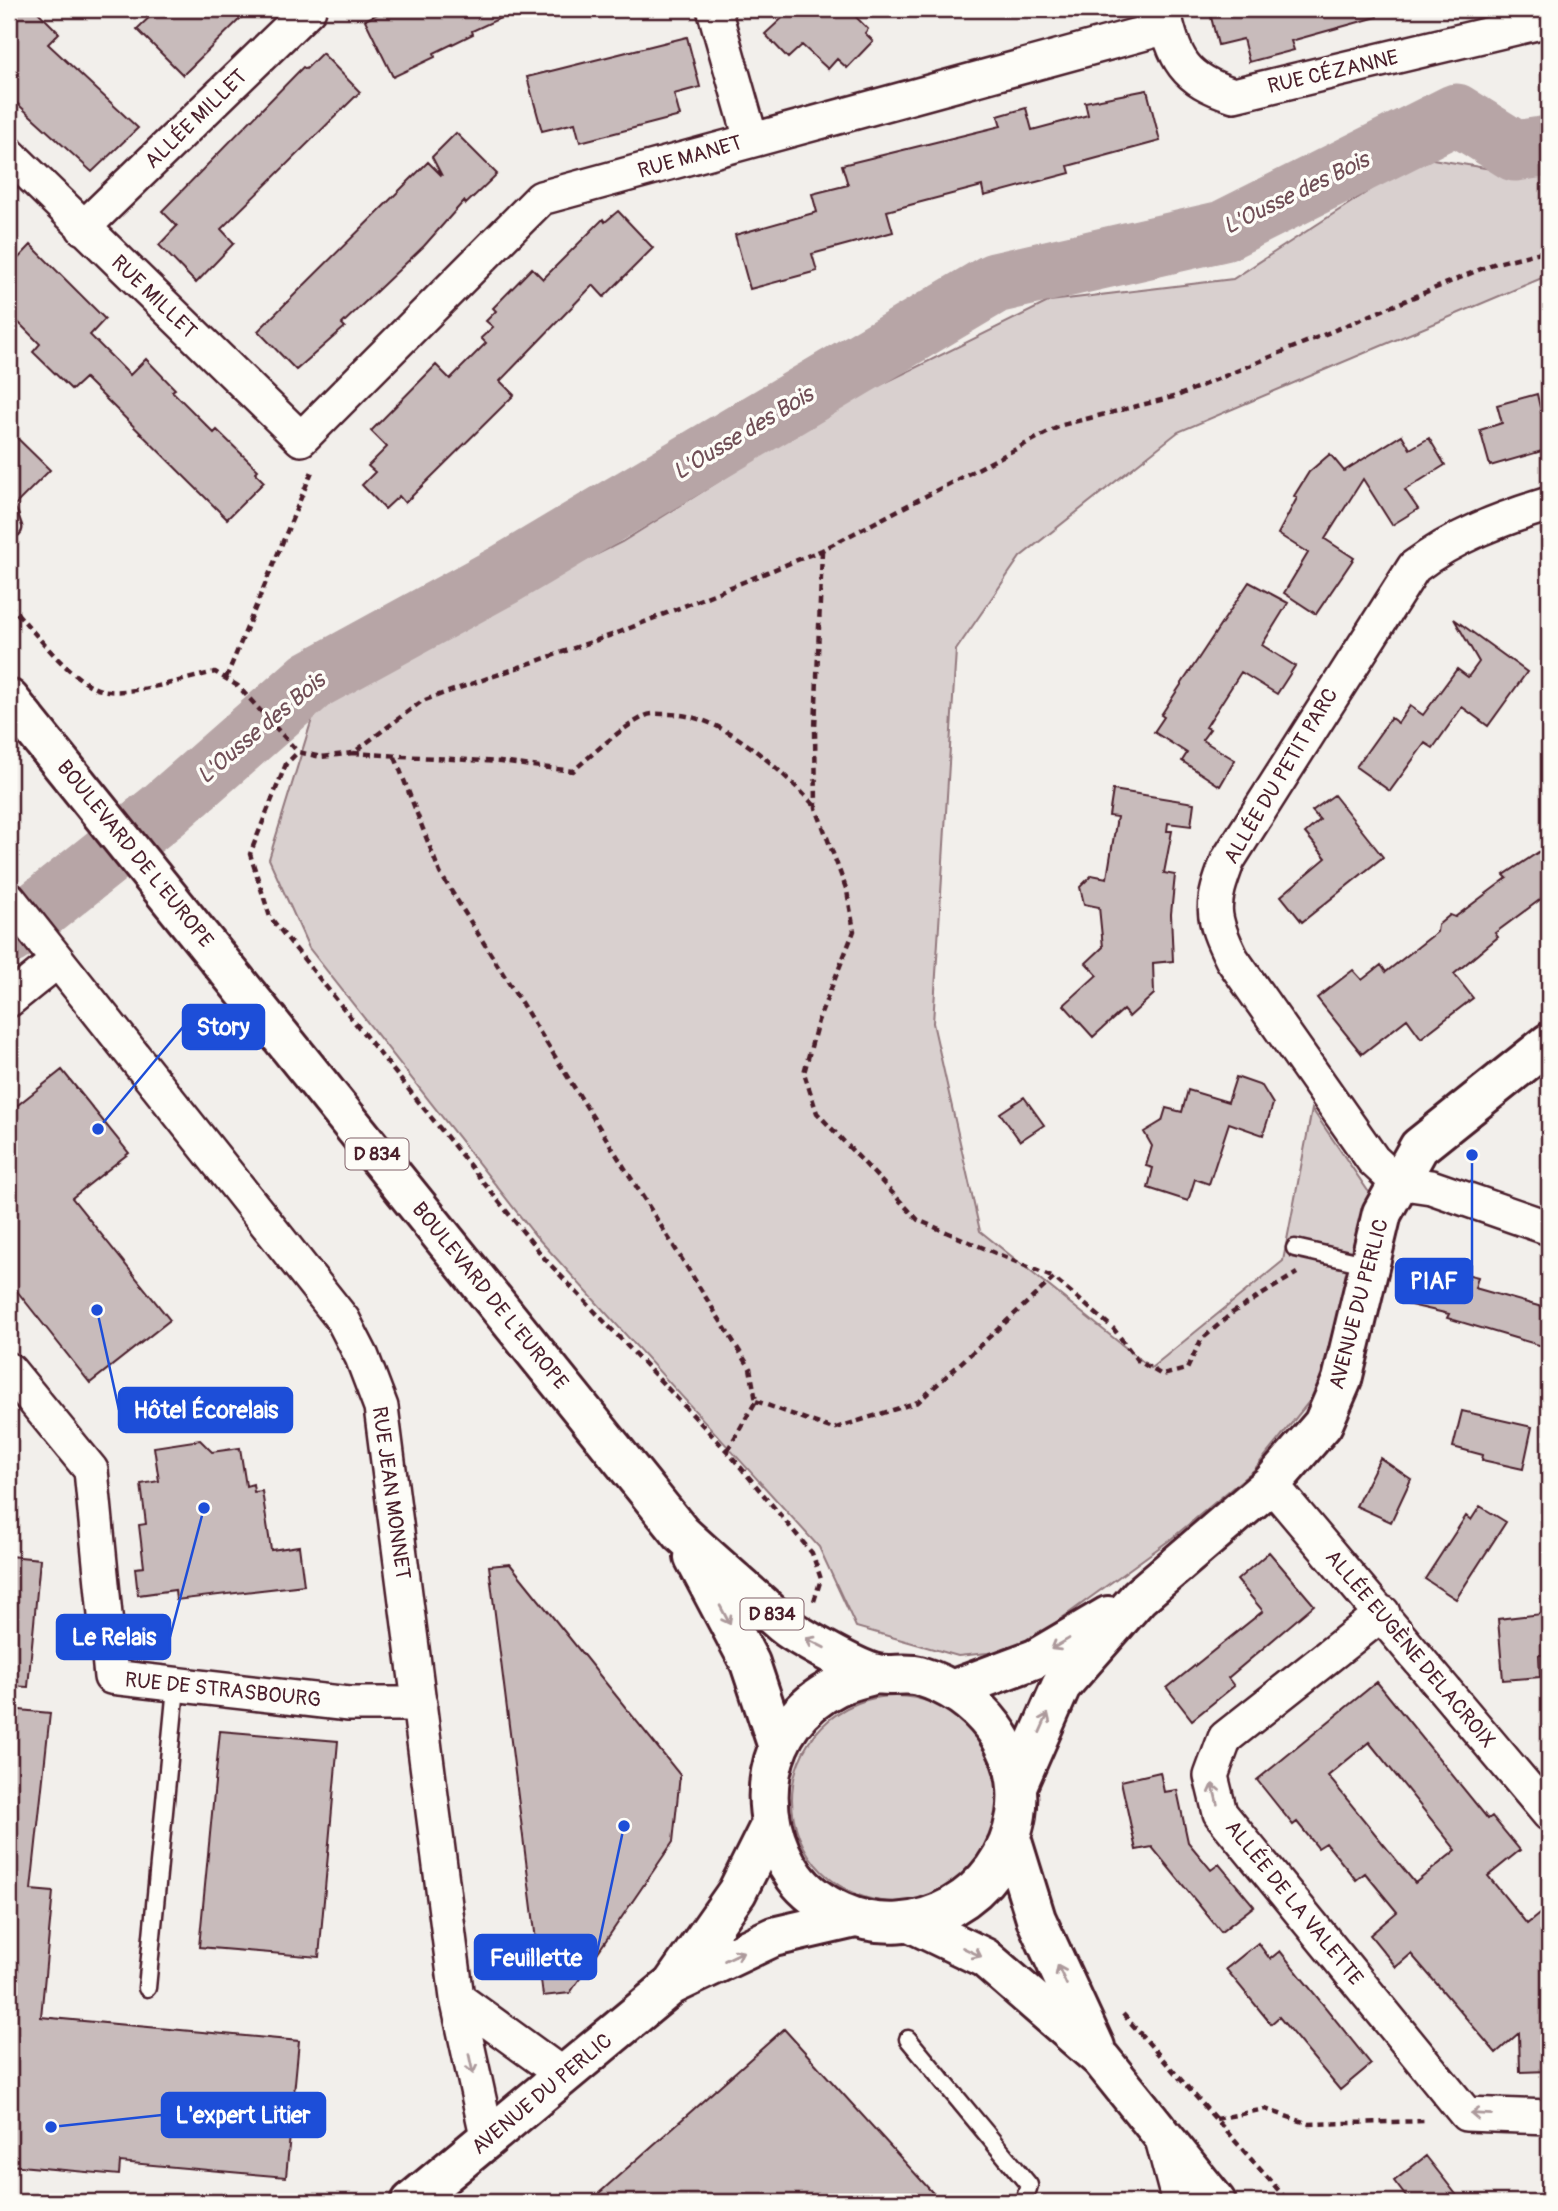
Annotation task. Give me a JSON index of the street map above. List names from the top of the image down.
{
  "streets": {
    "main road": ["BOULEVARD DE L'EUROPE", "D 834", "AVENUE DU PERLIC"],
    "street": [
      "RUE CÉZANNE",
      "ALLÉE MILLET",
      "RUE MANET",
      "RUE MILLET",
      "ALLÉE DU PETIT PARC",
      "RUE JEAN MONNET",
      "ALLÉE EUGÈNE DELACROIX",
      "RUE DE STRASBOURG",
      "ALLÉE DE LA VALETTE"
    ]
  },
  "crossings": [
    ["RUE CÉZANNE", "RUE MANET"],
    ["ALLÉE MILLET", "RUE MILLET"],
    ["RUE MANET", "RUE MILLET"],
    ["ALLÉE DU PETIT PARC", "AVENUE DU PERLIC"],
    ["BOULEVARD DE L'EUROPE", "AVENUE DU PERLIC"],
    ["AVENUE DU PERLIC", "RUE JEAN MONNET"],
    ["AVENUE DU PERLIC", "ALLÉE EUGÈNE DELACROIX"],
    ["RUE JEAN MONNET", "RUE DE STRASBOURG"],
    ["ALLÉE EUGÈNE DELACROIX", "ALLÉE DE LA VALETTE"]
  ],
  "water": ["L'Ousse des Bois"],
  "places": [
    "Story",
    "PIAF",
    "Hôtel Écorelais",
    "Le Relais",
    "Feuillette",
    "L'expert Litier"
  ]
}
